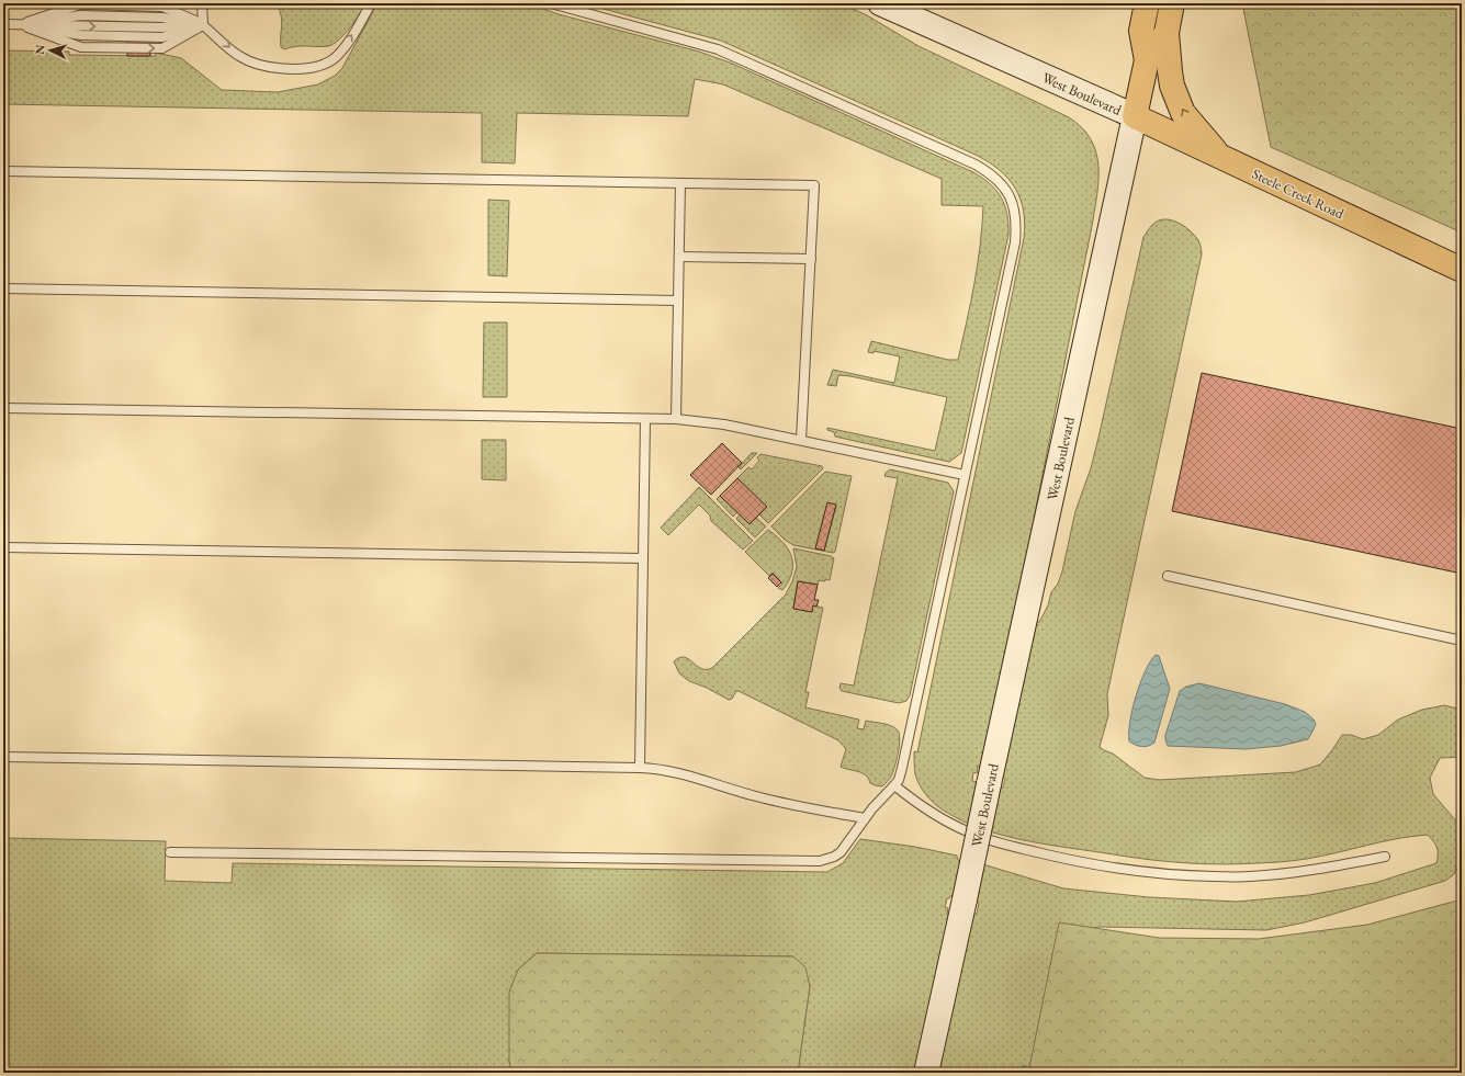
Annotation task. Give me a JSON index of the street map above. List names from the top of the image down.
{
  "streets": {
    "main road": ["Steele Creek Road"],
    "street": ["West Boulevard"]
  },
  "crossings": [
    ["West Boulevard", "Steele Creek Road"]
  ],
  "north": "left"
}
